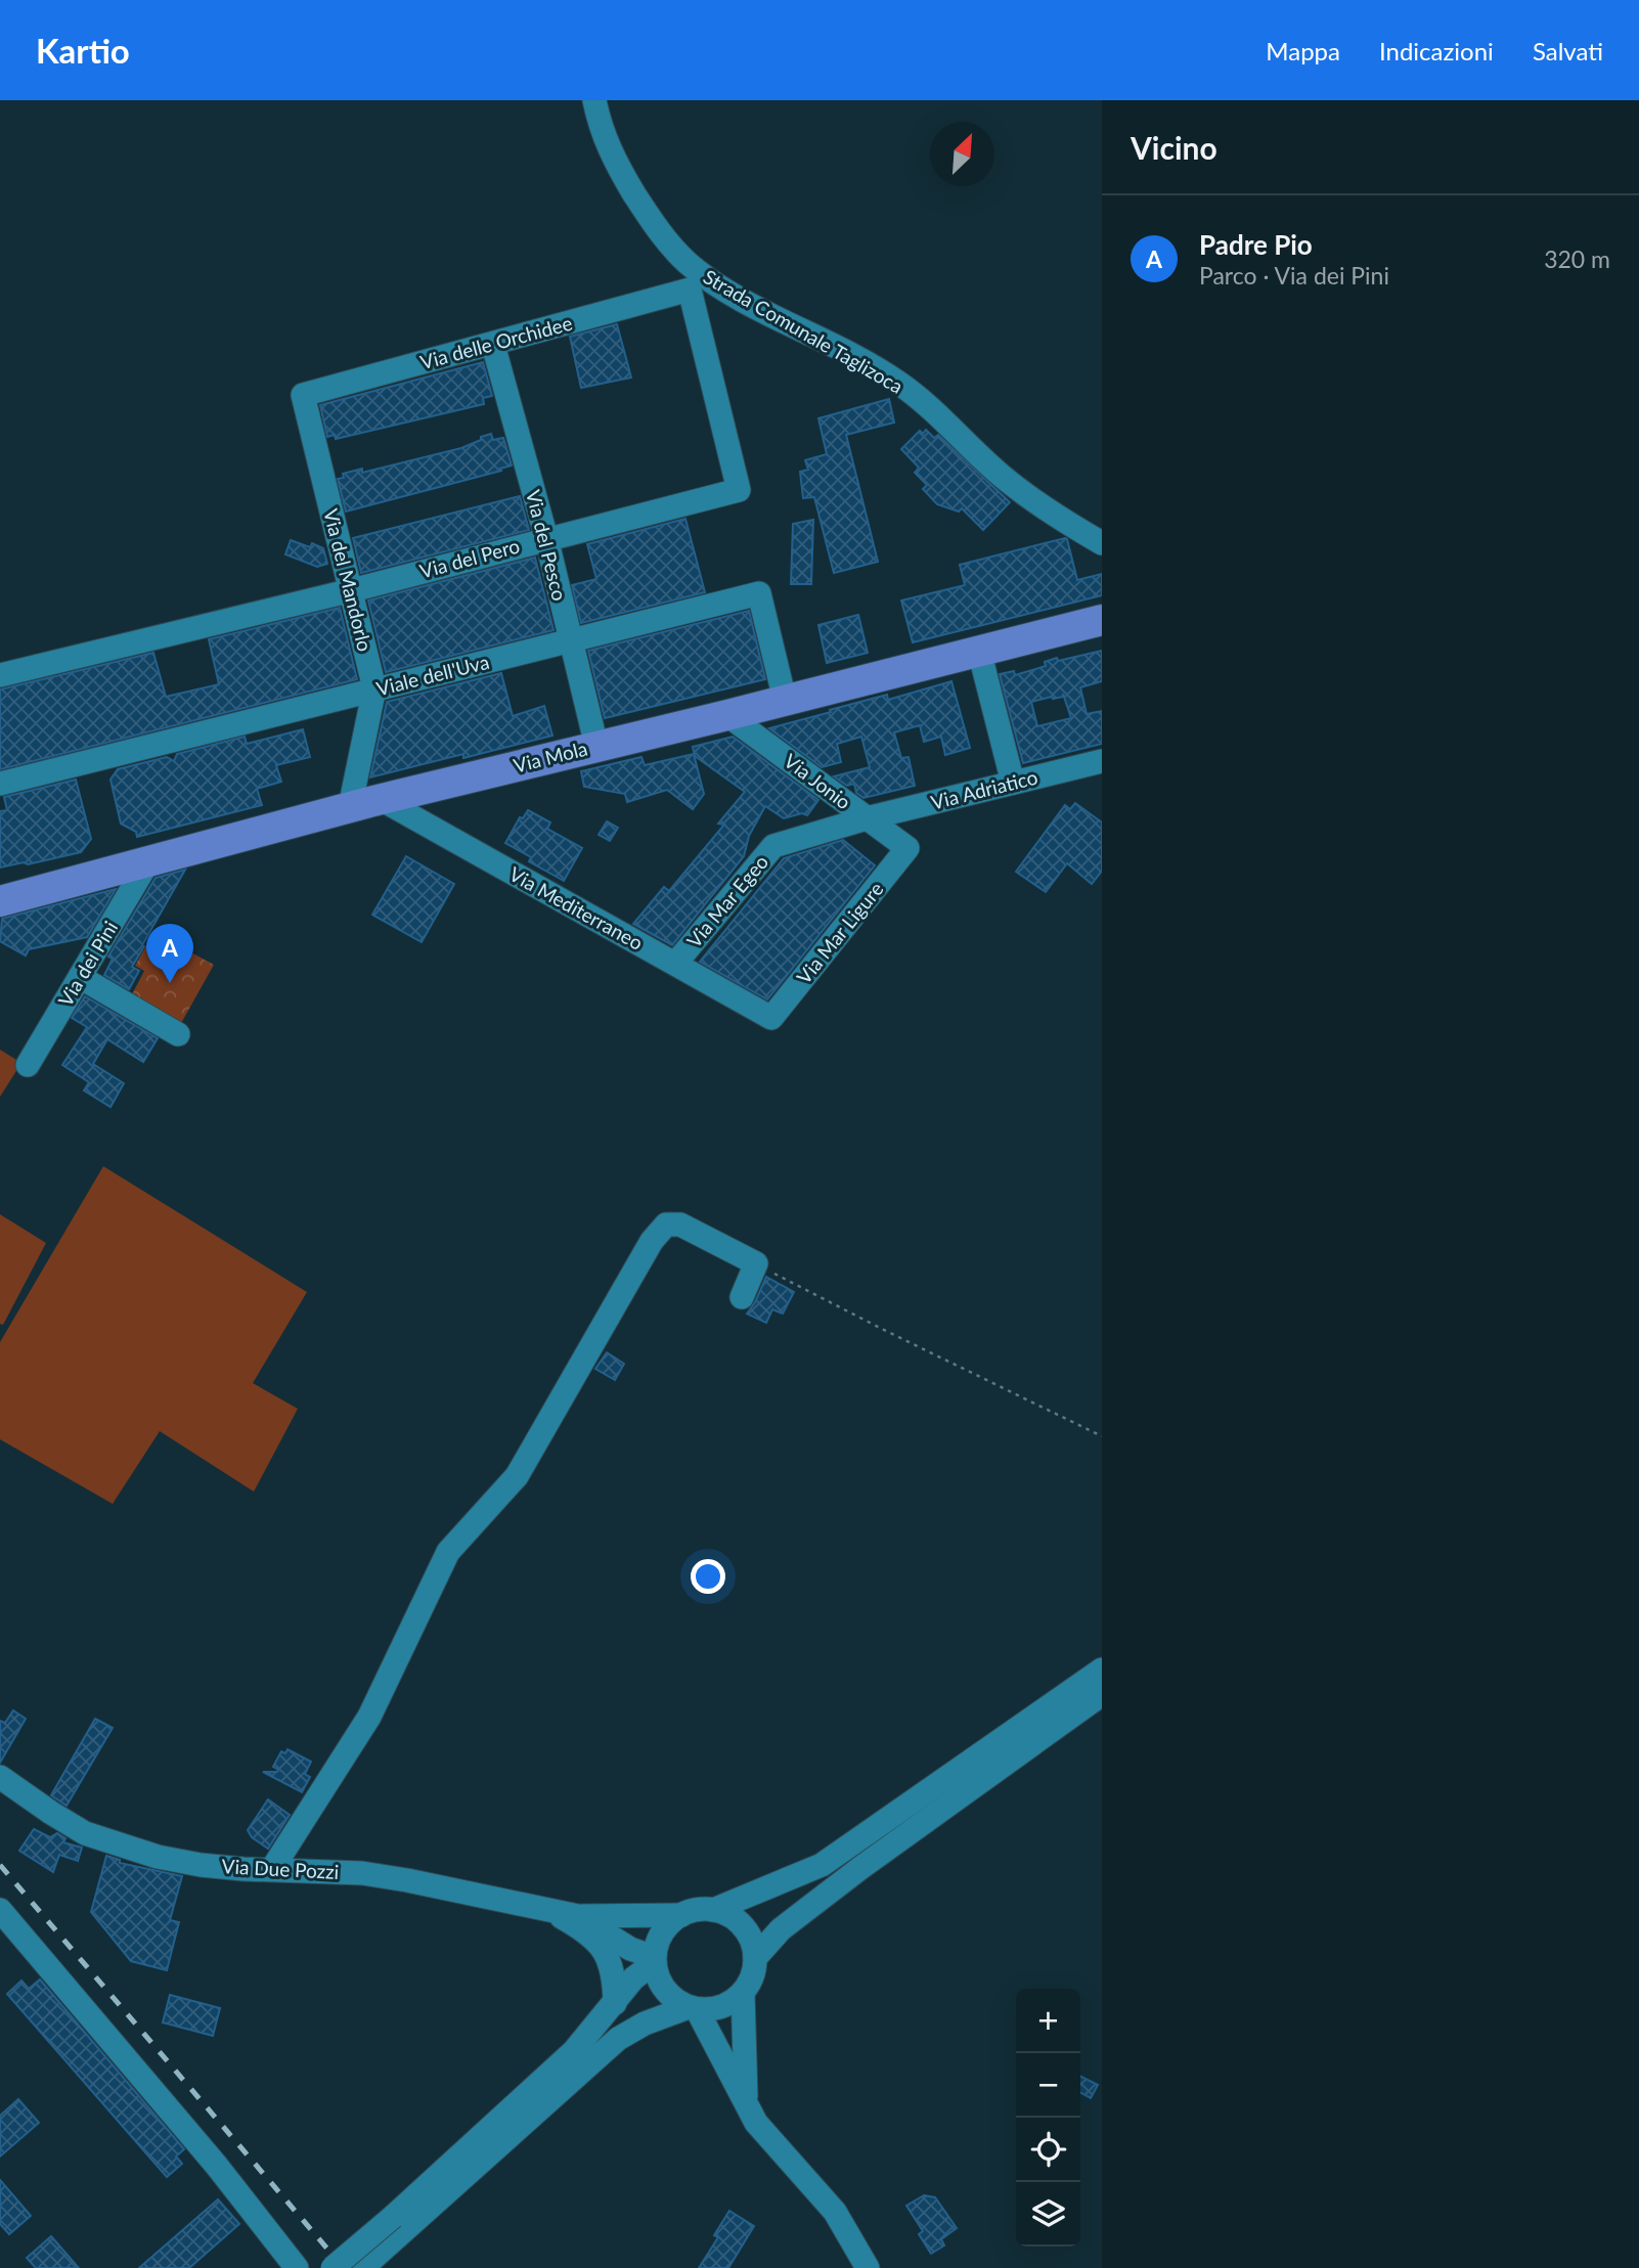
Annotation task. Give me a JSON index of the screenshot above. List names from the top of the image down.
{
  "streets": {
    "main road": ["Via Mola"],
    "street": [
      "Strada Comunale Taglizoca",
      "Via delle Orchidee",
      "Via del Pesco",
      "Via del Pero",
      "Via del Mandorlo",
      "Viale dell'Uva",
      "Via Jonio",
      "Via Adriatico",
      "Via Mar Egeo",
      "Via Mediterraneo",
      "Via Mar Ligure",
      "Via dei Pini",
      "Via Due Pozzi"
    ]
  },
  "crossings": [
    ["Via delle Orchidee", "Via del Pesco"],
    ["Via delle Orchidee", "Via del Pero"],
    ["Via delle Orchidee", "Via del Mandorlo"],
    ["Via del Pesco", "Via del Pero"],
    ["Via del Pesco", "Viale dell'Uva"],
    ["Via del Pesco", "Via Mola"],
    ["Via del Pero", "Via del Mandorlo"],
    ["Via del Mandorlo", "Viale dell'Uva"],
    ["Via del Mandorlo", "Via Mola"],
    ["Viale dell'Uva", "Via Mola"],
    ["Via Mola", "Via Jonio"],
    ["Via Mola", "Via Mediterraneo"],
    ["Via Mola", "Via dei Pini"],
    ["Via Jonio", "Via Adriatico"],
    ["Via Jonio", "Via Mar Egeo"],
    ["Via Jonio", "Via Mar Ligure"],
    ["Via Adriatico", "Via Mar Egeo"],
    ["Via Mar Egeo", "Via Mediterraneo"],
    ["Via Mediterraneo", "Via Mar Ligure"]
  ],
  "north": "top right",
  "page": {
    "header": "Kartio",
    "nav": ["Mappa", "Indicazioni", "Salvati"],
    "heading": "Vicino",
    "list": [
      {
        "mark": "A",
        "name": "Padre Pio",
        "note": "Parco · Via dei Pini",
        "value": "320 m"
      }
    ],
    "pins": "A",
    "map_buttons": ["+", "−"]
  }
}
